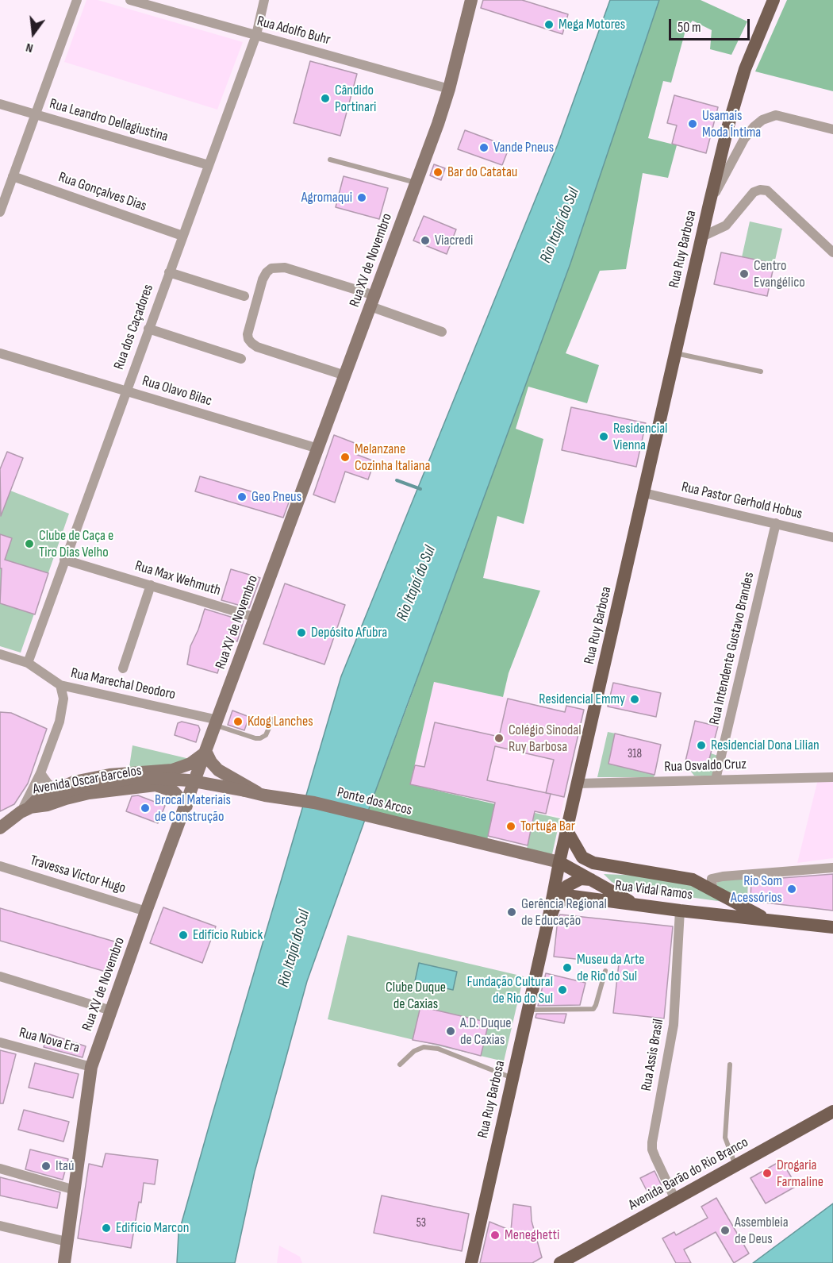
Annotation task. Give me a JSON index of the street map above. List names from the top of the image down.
{
  "streets": {
    "main road": [
      "Rua Ruy Barbosa",
      "Rua XV de Novembro",
      "Avenida Oscar Barcelos",
      "Ponte dos Arcos",
      "Rua Vidal Ramos",
      "Avenida Barão do Rio Branco"
    ],
    "street": [
      "Rua Adolfo Buhr",
      "Rua Leandro Dellagiustina",
      "Rua Gonçalves Dias",
      "Rua dos Caçadores",
      "Rua Olavo Bilac",
      "Rua Pastor Gerhold Hobus",
      "Rua Max Wehmuth",
      "Rua Intendente Gustavo Brandes",
      "Rua Marechal Deodoro",
      "Rua Osvaldo Cruz",
      "Travessa Victor Hugo",
      "Rua Nova Era",
      "Rua Assis Brasil"
    ]
  },
  "crossings": [
    ["Rua Adolfo Buhr", "Rua XV de Novembro"],
    ["Rua Adolfo Buhr", "Rua dos Caçadores"],
    ["Rua Leandro Dellagiustina", "Rua dos Caçadores"],
    ["Rua Gonçalves Dias", "Rua dos Caçadores"],
    ["Rua Ruy Barbosa", "Rua Pastor Gerhold Hobus"],
    ["Rua Ruy Barbosa", "Rua Osvaldo Cruz"],
    ["Rua Ruy Barbosa", "Ponte dos Arcos"],
    ["Rua Ruy Barbosa", "Rua Vidal Ramos"],
    ["Rua XV de Novembro", "Rua Olavo Bilac"],
    ["Rua XV de Novembro", "Rua Max Wehmuth"],
    ["Rua XV de Novembro", "Rua Marechal Deodoro"],
    ["Rua XV de Novembro", "Avenida Oscar Barcelos"],
    ["Rua XV de Novembro", "Travessa Victor Hugo"],
    ["Rua XV de Novembro", "Rua Nova Era"],
    ["Rua dos Caçadores", "Rua Olavo Bilac"],
    ["Rua dos Caçadores", "Rua Max Wehmuth"],
    ["Rua dos Caçadores", "Rua Marechal Deodoro"],
    ["Rua Pastor Gerhold Hobus", "Rua Intendente Gustavo Brandes"],
    ["Rua Intendente Gustavo Brandes", "Rua Osvaldo Cruz"],
    ["Avenida Oscar Barcelos", "Ponte dos Arcos"],
    ["Rua Vidal Ramos", "Rua Assis Brasil"],
    ["Rua Assis Brasil", "Avenida Barão do Rio Branco"]
  ],
  "water": ["Rio Itajaí do Sul"],
  "parks": ["Clube Duque de Caxias"],
  "places": [
    "Mega Motores",
    "Cândido Portinari",
    "Usamais Moda Íntima",
    "Vande Pneus",
    "Bar do Catatau",
    "Agromaqui",
    "Viacredi",
    "Centro Evangélico",
    "Residencial Vienna",
    "Melanzane Cozinha Italiana",
    "Geo Pneus",
    "Clube de Caça e Tiro Dias Velho",
    "Depósito Afubra",
    "Residencial Emmy",
    "Kdog Lanches",
    "Colégio Sinodal Ruy Barbosa",
    "Residencial Dona Lilian",
    "Brocal Materiais de Construção",
    "Tortuga Bar",
    "Rio Som Acessórios",
    "Gerência Regional de Educação",
    "Edifício Rubick",
    "Museu da Arte de Rio do Sul",
    "Fundação Cultural de Rio do Sul",
    "A.D. Duque de Caxias",
    "Itaú",
    "Drogaria Farmaline",
    "Edifício Marcon",
    "Assembleia de Deus",
    "Meneghetti"
  ],
  "house_numbers": ["318", "53"],
  "scale_bar": "50 m",
  "north": "bottom"
}
